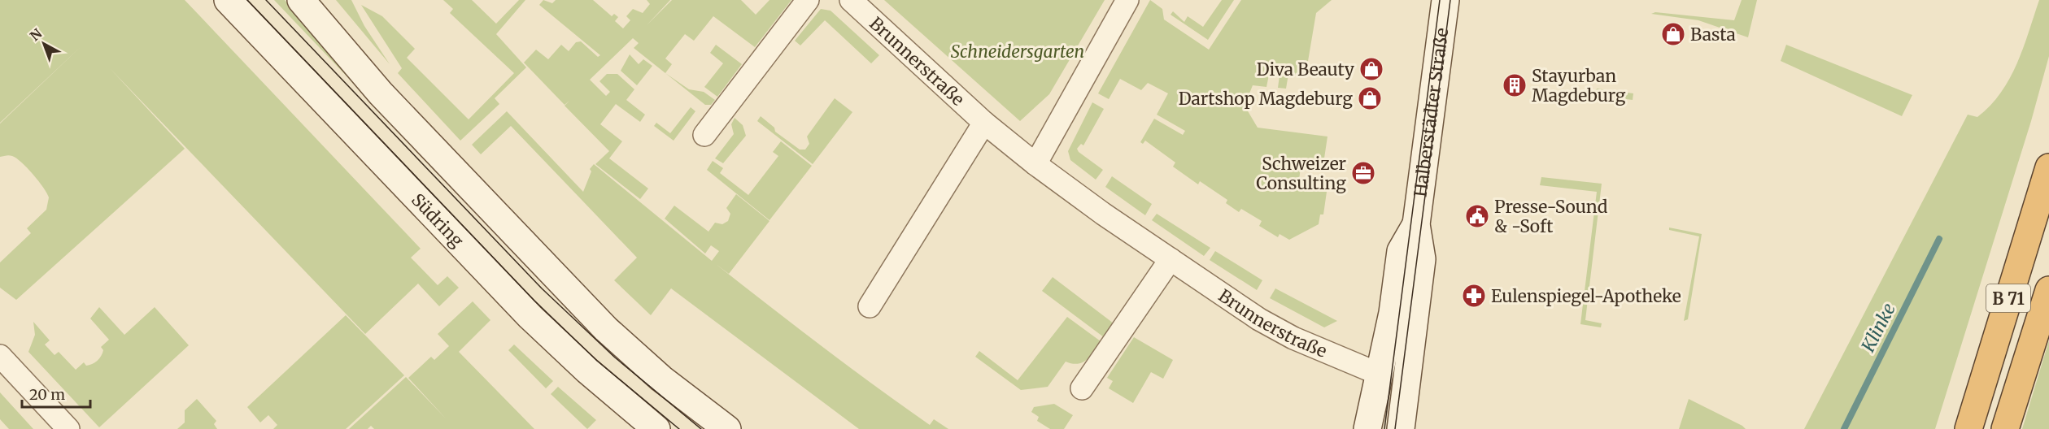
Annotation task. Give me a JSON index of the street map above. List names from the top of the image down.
{
  "streets": {
    "highway": ["B 71"],
    "main road": ["Halberstädter Straße", "Südring"],
    "street": ["Brunnerstraße"]
  },
  "crossings": [
    ["Brunnerstraße", "Halberstädter Straße"]
  ],
  "water": ["Klinke"],
  "parks": ["Schneidersgarten"],
  "places": {
    "shop": ["Basta", "Diva Beauty", "Dartshop Magdeburg"],
    "building": ["Stayurban Magdeburg"],
    "office": ["Schweizer Consulting"],
    "public building": ["Presse-Sound & -Soft"],
    "pharmacy": ["Eulenspiegel-Apotheke"]
  },
  "scale_bar": "20 m",
  "north": "top left"
}
